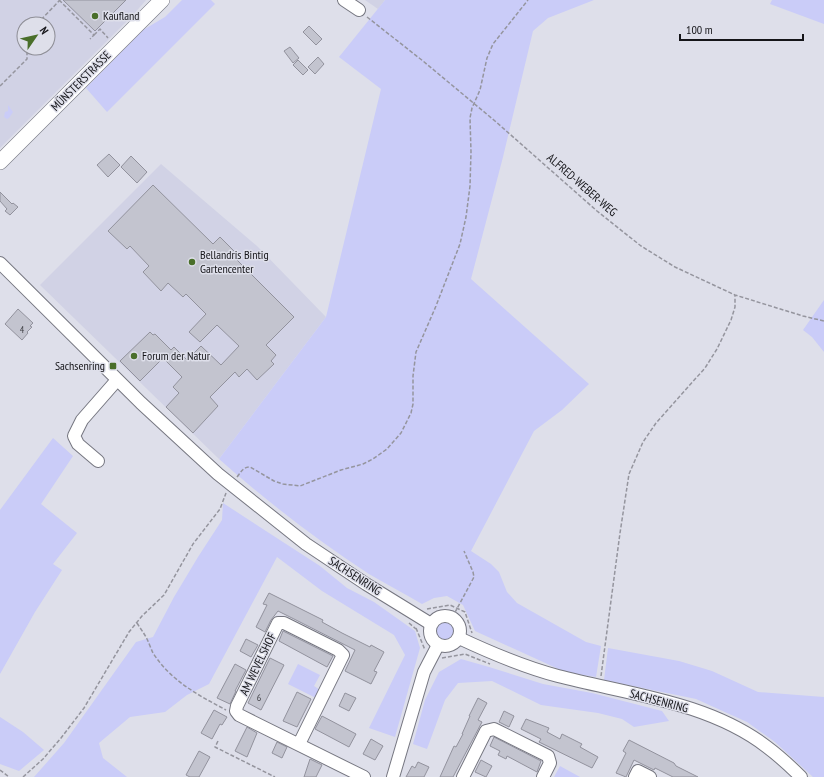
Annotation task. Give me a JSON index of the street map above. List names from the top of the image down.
{
  "streets": {
    "main road": ["MÜNSTERSTRASSE"],
    "street": ["SACHSENRING", "AM WEVELSHOF"],
    "path": ["ALFRED-WEBER-WEG"]
  },
  "places": {
    "other": ["Kaufland", "Bellandris Bintig Gartencenter", "Forum der Natur"],
    "transit": ["Sachsenring"]
  },
  "house_numbers": ["4", "6"],
  "scale_bar": "100 m",
  "north": "top right"
}
